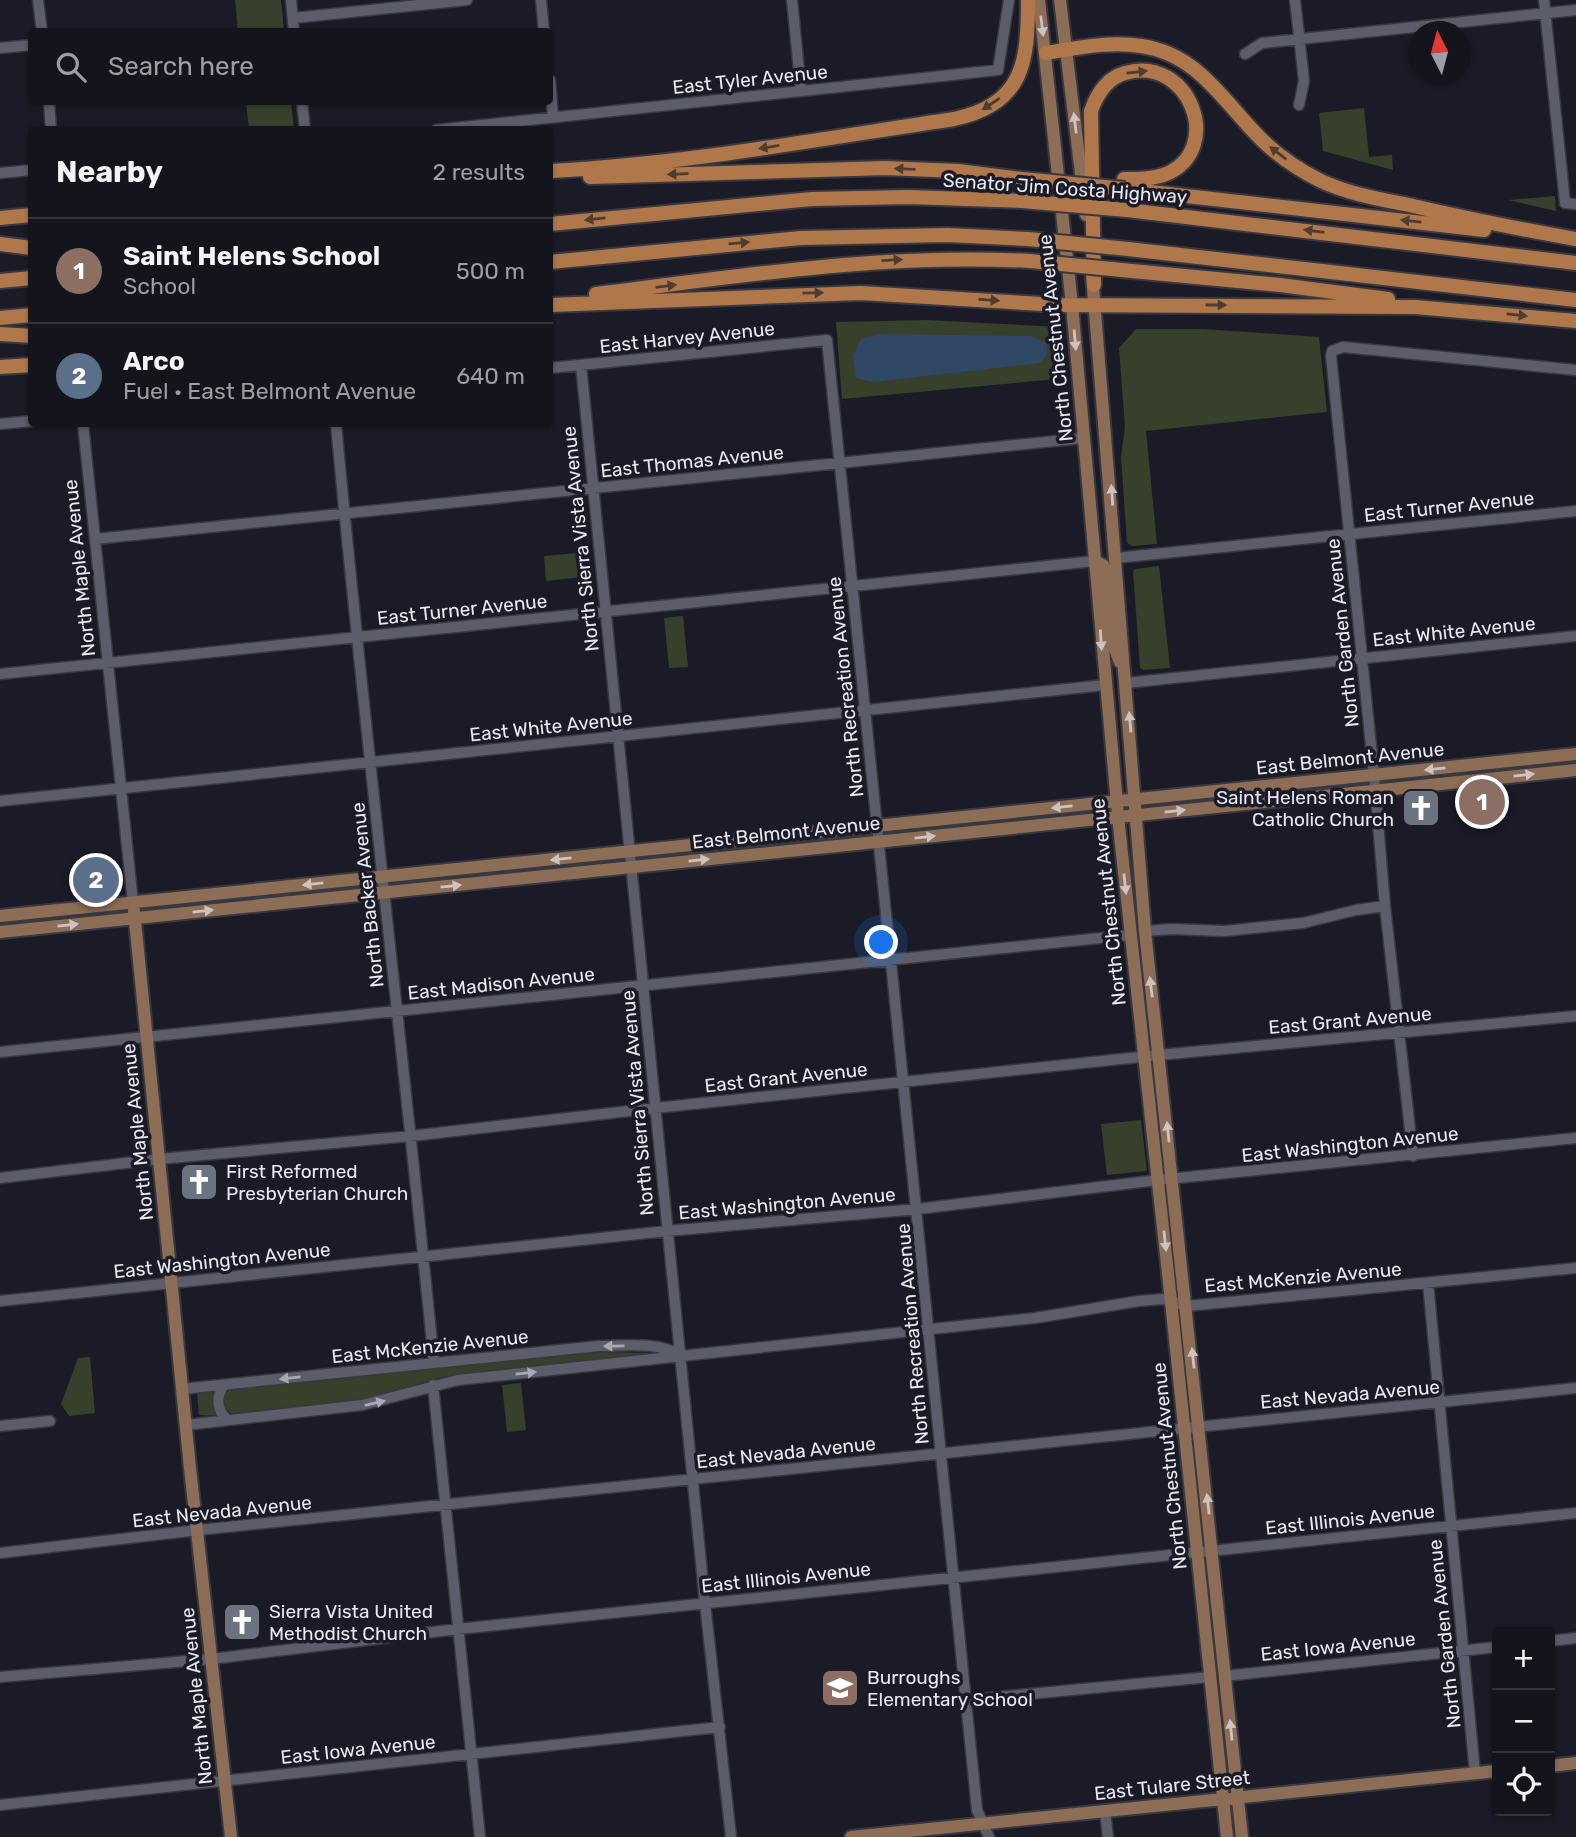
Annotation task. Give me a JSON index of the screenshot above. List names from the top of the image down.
{
  "streets": {
    "highway": ["Senator Jim Costa Highway"],
    "main road": [
      "North Chestnut Avenue",
      "North Maple Avenue",
      "East Belmont Avenue",
      "East Tulare Street"
    ],
    "street": [
      "East Tyler Avenue",
      "East Harvey Avenue",
      "East Thomas Avenue",
      "East Turner Avenue",
      "North Sierra Vista Avenue",
      "East White Avenue",
      "North Garden Avenue",
      "North Recreation Avenue",
      "North Backer Avenue",
      "East Madison Avenue",
      "East Grant Avenue",
      "East Washington Avenue",
      "East McKenzie Avenue",
      "East Nevada Avenue",
      "East Illinois Avenue",
      "East Iowa Avenue"
    ]
  },
  "crossings": [
    ["East Harvey Avenue", "North Sierra Vista Avenue"],
    ["East Harvey Avenue", "North Recreation Avenue"],
    ["North Chestnut Avenue", "East Thomas Avenue"],
    ["North Chestnut Avenue", "East Turner Avenue"],
    ["North Chestnut Avenue", "East White Avenue"],
    ["North Chestnut Avenue", "East Belmont Avenue"],
    ["North Chestnut Avenue", "East Madison Avenue"],
    ["North Chestnut Avenue", "East Grant Avenue"],
    ["North Chestnut Avenue", "East Washington Avenue"],
    ["North Chestnut Avenue", "East McKenzie Avenue"],
    ["North Chestnut Avenue", "East Nevada Avenue"],
    ["North Chestnut Avenue", "East Illinois Avenue"],
    ["North Chestnut Avenue", "East Iowa Avenue"],
    ["North Chestnut Avenue", "East Tulare Street"],
    ["East Thomas Avenue", "North Sierra Vista Avenue"],
    ["East Thomas Avenue", "North Maple Avenue"],
    ["East Thomas Avenue", "North Recreation Avenue"],
    ["East Thomas Avenue", "North Backer Avenue"],
    ["East Turner Avenue", "North Sierra Vista Avenue"],
    ["East Turner Avenue", "North Maple Avenue"],
    ["East Turner Avenue", "North Garden Avenue"],
    ["East Turner Avenue", "North Recreation Avenue"],
    ["East Turner Avenue", "North Backer Avenue"],
    ["North Sierra Vista Avenue", "East White Avenue"],
    ["North Sierra Vista Avenue", "East Belmont Avenue"],
    ["North Sierra Vista Avenue", "East Madison Avenue"],
    ["North Sierra Vista Avenue", "East Grant Avenue"],
    ["North Sierra Vista Avenue", "East Washington Avenue"],
    ["North Sierra Vista Avenue", "East McKenzie Avenue"],
    ["North Sierra Vista Avenue", "East Nevada Avenue"],
    ["North Sierra Vista Avenue", "East Illinois Avenue"],
    ["North Sierra Vista Avenue", "East Iowa Avenue"],
    ["North Maple Avenue", "East White Avenue"],
    ["North Maple Avenue", "East Belmont Avenue"],
    ["North Maple Avenue", "East Madison Avenue"],
    ["North Maple Avenue", "East Grant Avenue"],
    ["North Maple Avenue", "East Washington Avenue"],
    ["North Maple Avenue", "East McKenzie Avenue"],
    ["North Maple Avenue", "East Nevada Avenue"],
    ["North Maple Avenue", "East Illinois Avenue"],
    ["North Maple Avenue", "East Iowa Avenue"],
    ["East White Avenue", "North Garden Avenue"],
    ["East White Avenue", "North Recreation Avenue"],
    ["East White Avenue", "North Backer Avenue"],
    ["North Garden Avenue", "East Belmont Avenue"],
    ["North Garden Avenue", "East Grant Avenue"],
    ["North Garden Avenue", "East Washington Avenue"],
    ["North Garden Avenue", "East McKenzie Avenue"],
    ["North Garden Avenue", "East Nevada Avenue"],
    ["North Garden Avenue", "East Illinois Avenue"],
    ["North Garden Avenue", "East Iowa Avenue"],
    ["North Garden Avenue", "East Tulare Street"],
    ["North Recreation Avenue", "East Belmont Avenue"],
    ["North Recreation Avenue", "East Madison Avenue"],
    ["North Recreation Avenue", "East Grant Avenue"],
    ["North Recreation Avenue", "East Washington Avenue"],
    ["North Recreation Avenue", "East McKenzie Avenue"],
    ["North Recreation Avenue", "East Nevada Avenue"],
    ["North Recreation Avenue", "East Illinois Avenue"],
    ["North Recreation Avenue", "East Tulare Street"],
    ["East Belmont Avenue", "North Backer Avenue"],
    ["North Backer Avenue", "East Madison Avenue"],
    ["North Backer Avenue", "East Grant Avenue"],
    ["North Backer Avenue", "East Washington Avenue"],
    ["North Backer Avenue", "East McKenzie Avenue"]
  ],
  "places": {
    "church": ["Saint Helens Roman Catholic Church", "First Reformed Presbyterian Church", "Sierra Vista United Methodist Church"],
    "school or university": ["Burroughs Elementary School"]
  },
  "north": "top",
  "page": {
    "search": "Search here",
    "heading": ["Nearby", "2 results"],
    "list": [
      {
        "mark": "1",
        "name": "Saint Helens School",
        "note": "School",
        "value": "500 m"
      },
      {
        "mark": "2",
        "name": "Arco",
        "note": "Fuel · East Belmont Avenue",
        "value": "640 m"
      }
    ],
    "pins": ["1", "2"],
    "map_buttons": ["+", "−"]
  }
}
